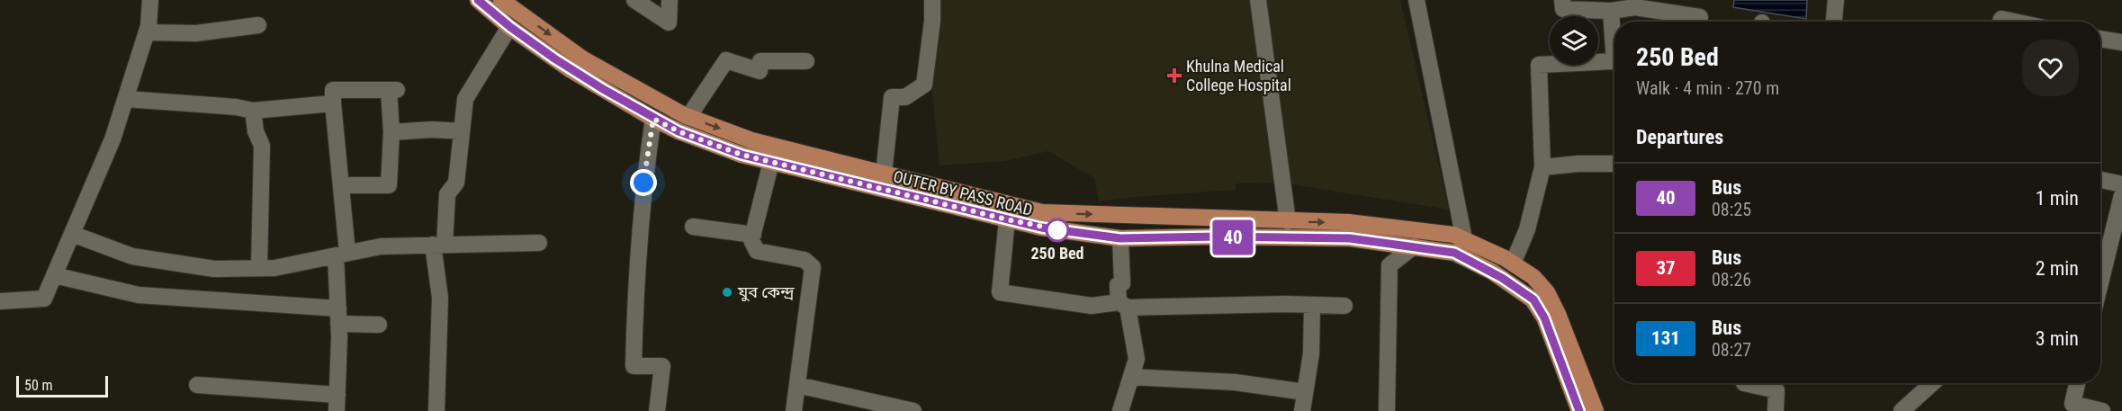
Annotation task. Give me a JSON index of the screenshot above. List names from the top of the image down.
{
  "streets": {
    "main road": ["OUTER BY PASS ROAD"]
  },
  "places": {
    "health": ["Khulna Medical College Hospital"],
    "other": ["250 Bed", "যুব কেন্দ্র"]
  },
  "lines": ["bus line 40"],
  "scale_bar": "50 m",
  "page": {
    "on_map": "40",
    "heading": [
      ["250 Bed", "Walk · 4 min · 270 m"],
      "Departures"
    ],
    "list": [
      {
        "mark": "40",
        "name": "Bus",
        "note": "08:25",
        "value": "1 min"
      },
      {
        "mark": "37",
        "name": "Bus",
        "note": "08:26",
        "value": "2 min"
      },
      {
        "mark": "131",
        "name": "Bus",
        "note": "08:27",
        "value": "3 min"
      }
    ],
    "scale": "50 m"
  }
}
